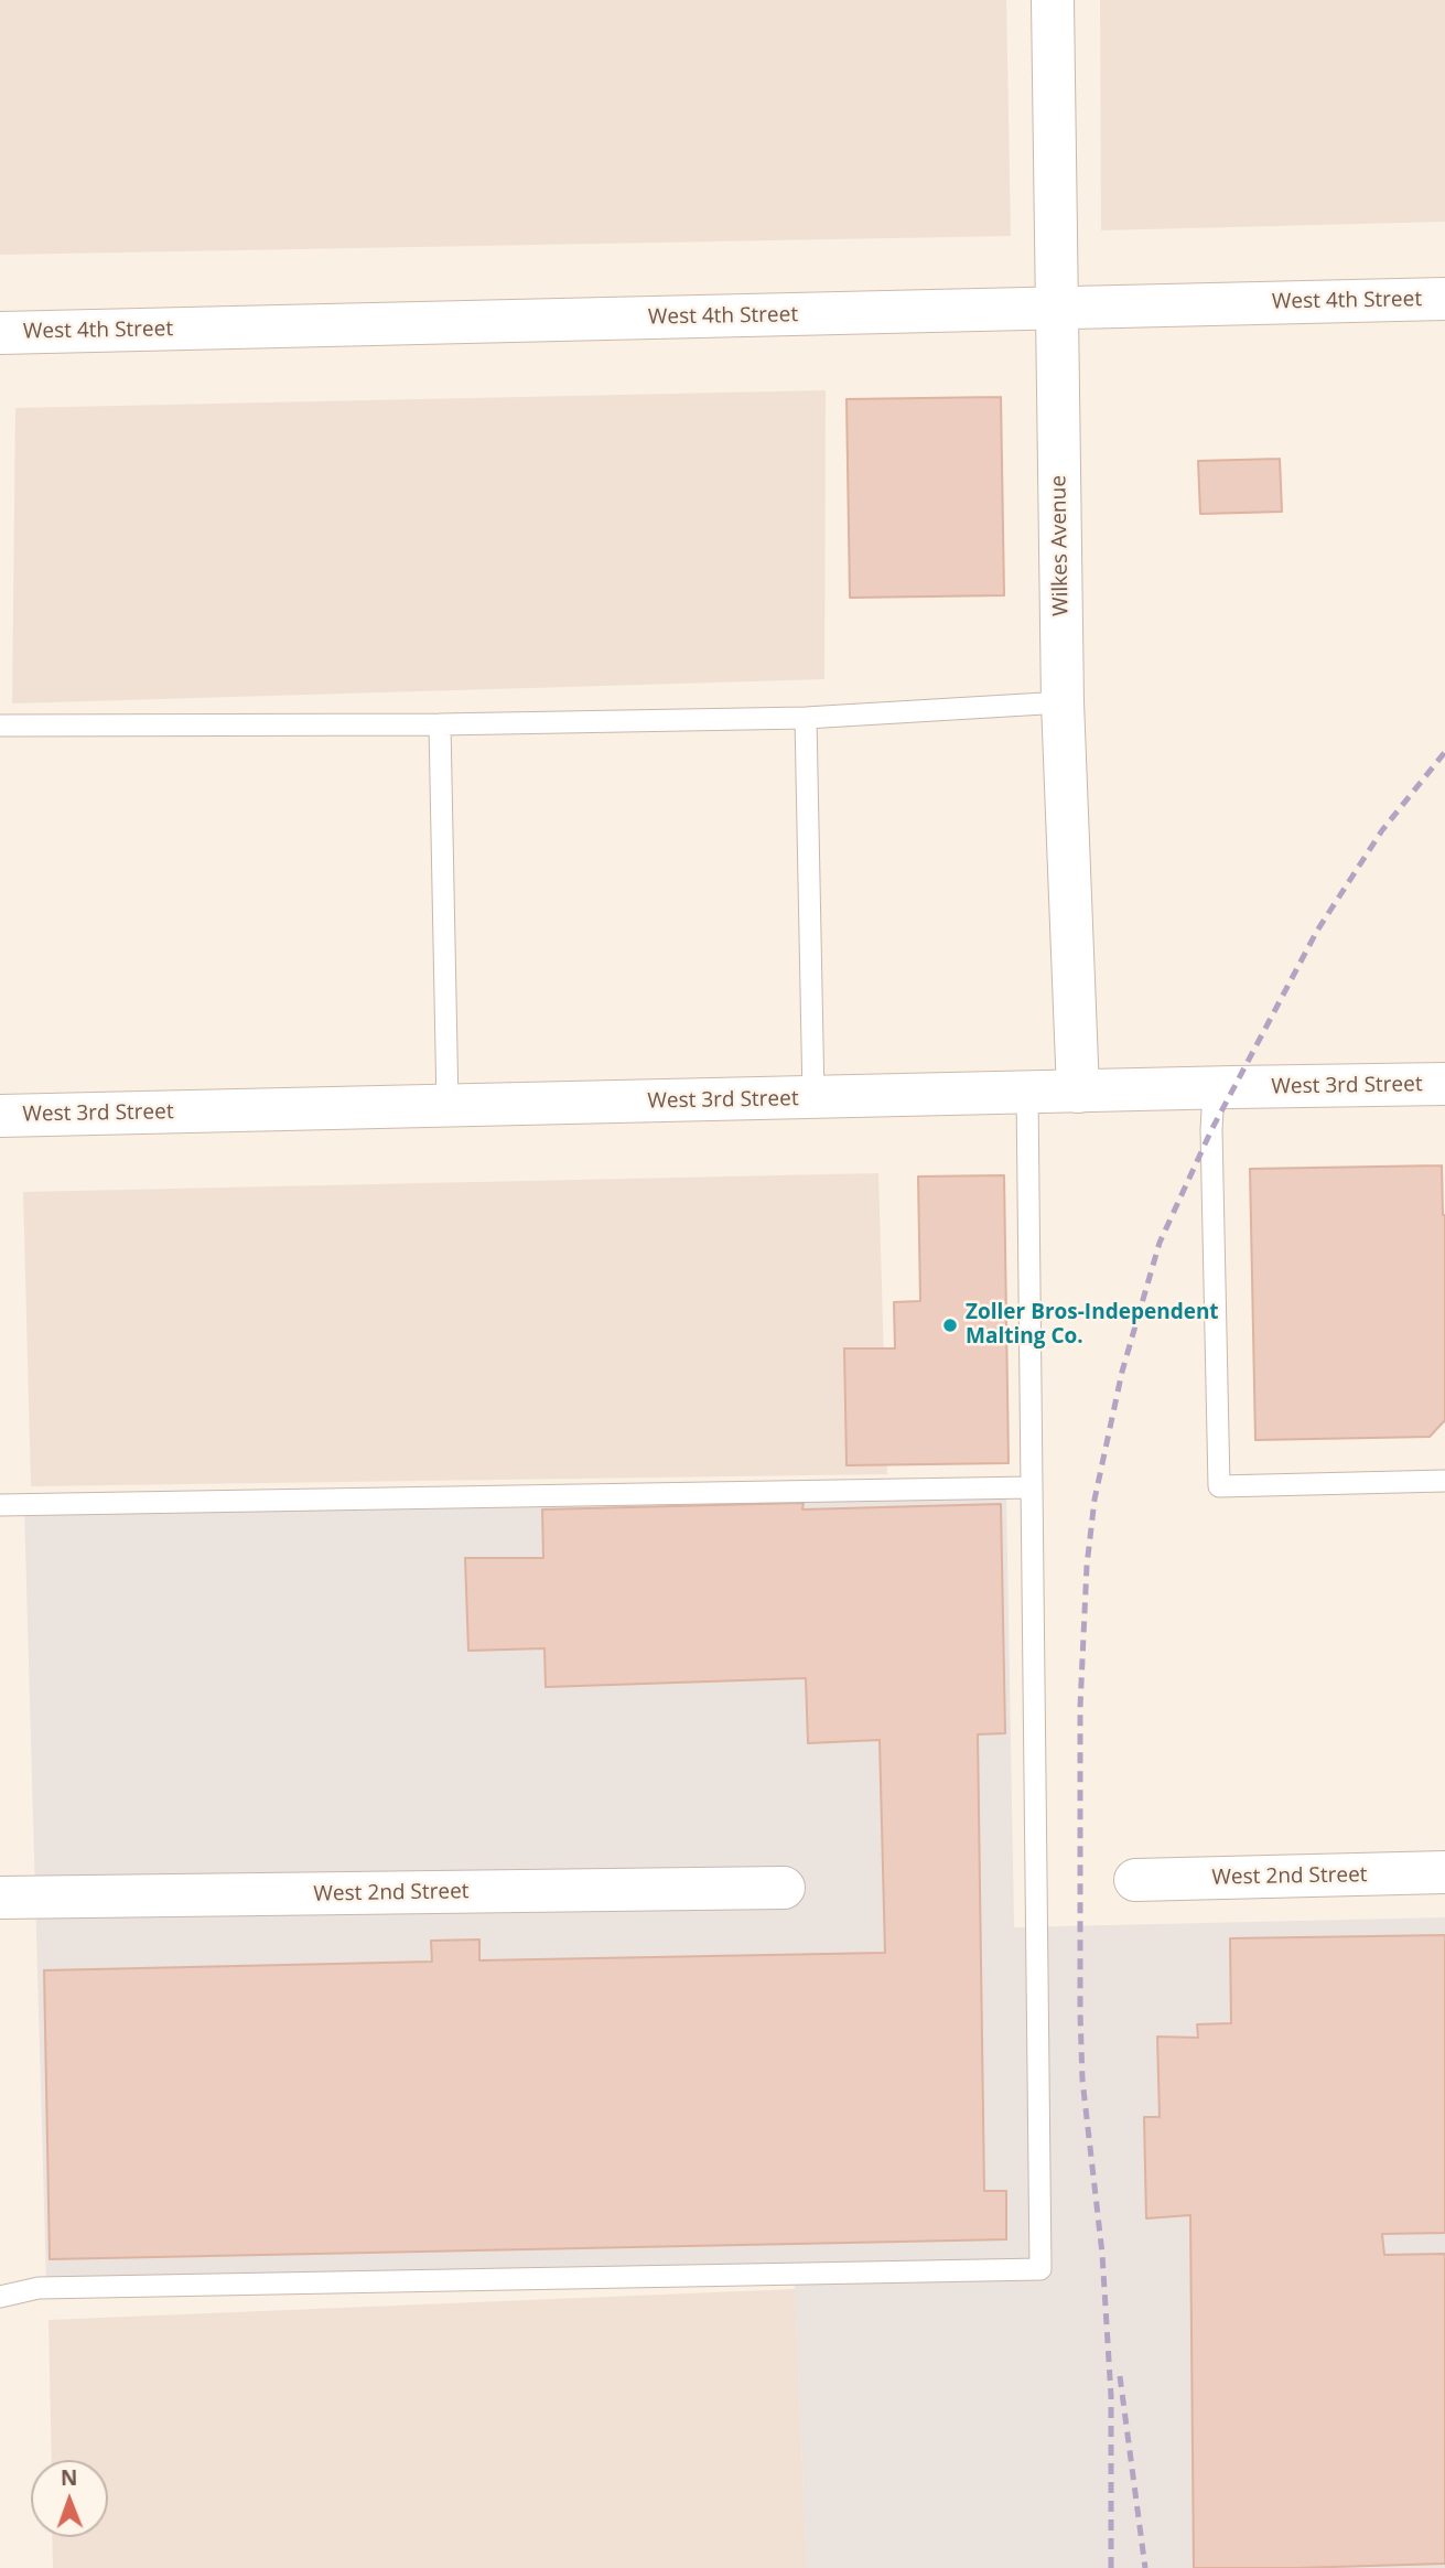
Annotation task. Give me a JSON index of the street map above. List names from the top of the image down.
{
  "streets": {
    "main road": [
      "West 4th Street",
      "Wilkes Avenue",
      "West 3rd Street",
      "West 2nd Street"
    ]
  },
  "crossings": [
    ["West 4th Street", "Wilkes Avenue"],
    ["Wilkes Avenue", "West 3rd Street"]
  ],
  "places": ["Zoller Bros-Independent Malting Co."],
  "north": "top"
}
